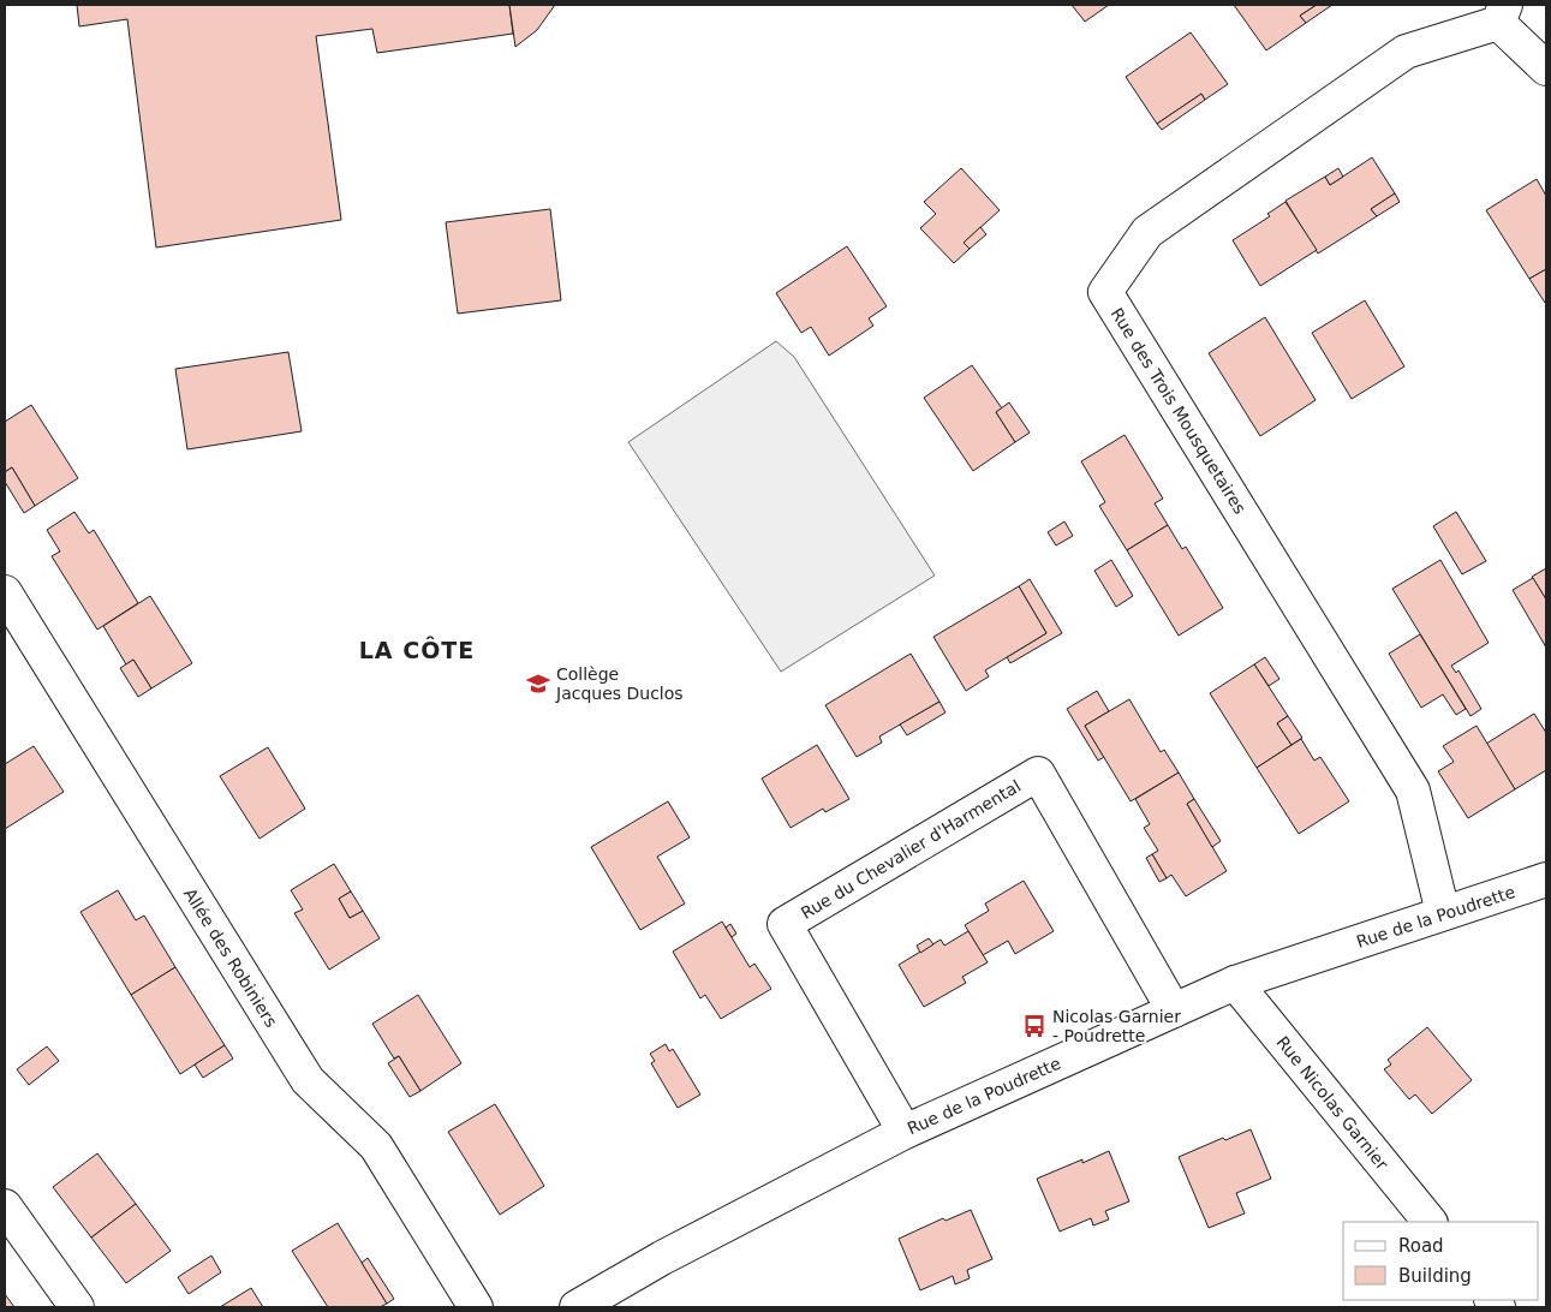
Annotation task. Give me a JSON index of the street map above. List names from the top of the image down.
{
  "streets": {
    "street": [
      "Rue des Trois Mousquetaires",
      "Rue du Chevalier d'Harmental",
      "Rue de la Poudrette",
      "Allée des Robiniers",
      "Rue Nicolas Garnier"
    ]
  },
  "crossings": [
    ["Rue des Trois Mousquetaires", "Rue de la Poudrette"],
    ["Rue du Chevalier d'Harmental", "Rue de la Poudrette"],
    ["Rue de la Poudrette", "Rue Nicolas Garnier"]
  ],
  "districts": ["LA CÔTE"],
  "places": {
    "school or university": ["Collège Jacques Duclos"],
    "bus stop": ["Nicolas Garnier - Poudrette"]
  },
  "legend": ["Road", "Building"]
}
